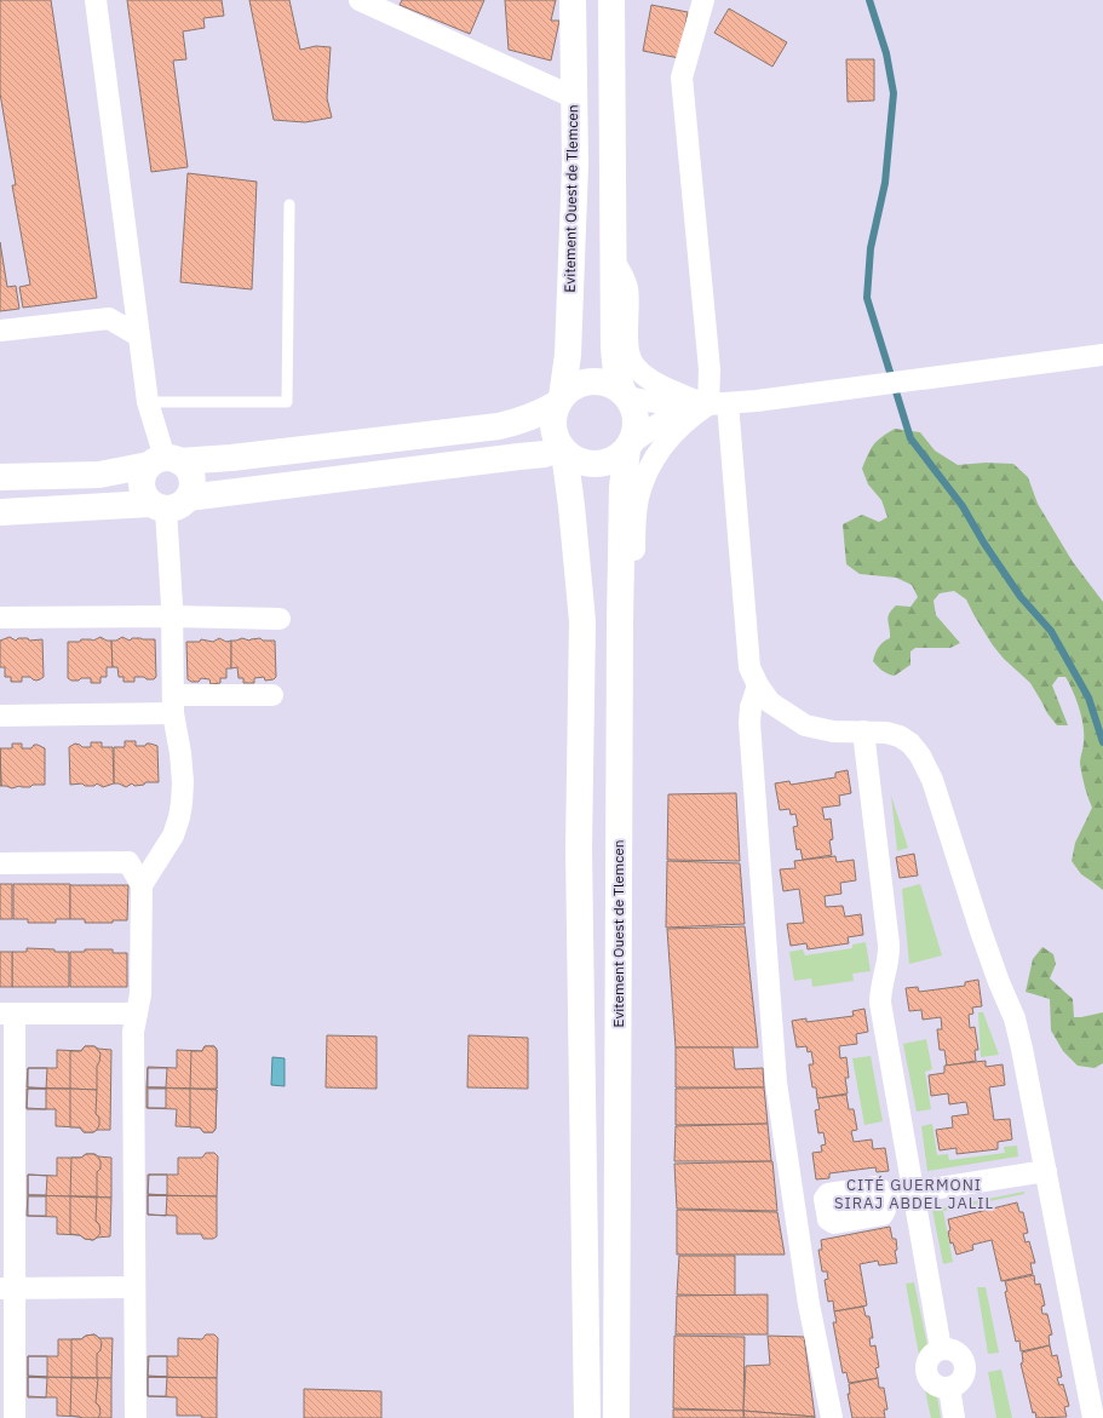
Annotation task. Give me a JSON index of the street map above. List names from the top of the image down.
{
  "streets": {
    "highway": ["Evitement Ouest de Tlemcen"]
  },
  "districts": ["CITÉ GUERMONI SIRAJ ABDEL JALIL"]
}
